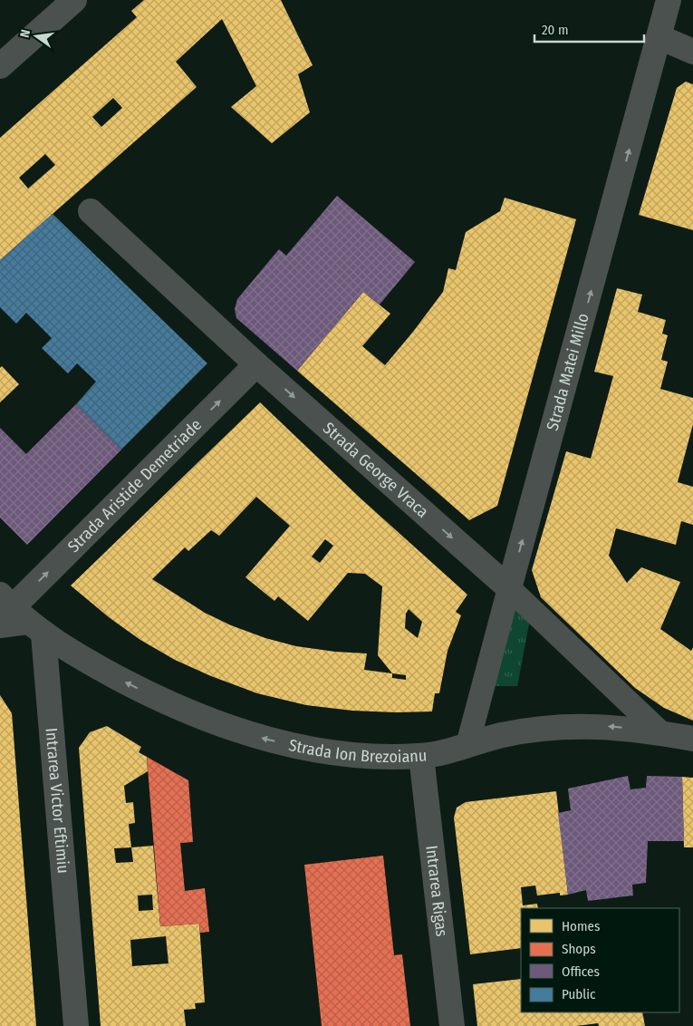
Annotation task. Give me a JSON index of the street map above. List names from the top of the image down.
{
  "streets": {
    "street": [
      "Strada Matei Millo",
      "Strada George Vraca",
      "Strada Aristide Demetriade",
      "Strada Ion Brezoianu",
      "Intrarea Victor Eftimiu",
      "Intrarea Rigas"
    ]
  },
  "crossings": [
    ["Strada Matei Millo", "Strada George Vraca"],
    ["Strada Matei Millo", "Strada Ion Brezoianu"],
    ["Strada George Vraca", "Strada Aristide Demetriade"],
    ["Strada George Vraca", "Strada Ion Brezoianu"],
    ["Strada Aristide Demetriade", "Strada Ion Brezoianu"],
    ["Strada Aristide Demetriade", "Intrarea Victor Eftimiu"],
    ["Strada Ion Brezoianu", "Intrarea Victor Eftimiu"],
    ["Strada Ion Brezoianu", "Intrarea Rigas"]
  ],
  "one_way": [
    "Strada Matei Millo",
    "Strada George Vraca",
    "Strada Aristide Demetriade",
    "Strada Ion Brezoianu"
  ],
  "legend": [
    "Homes",
    "Shops",
    "Offices",
    "Public"
  ],
  "scale_bar": "20 m",
  "north": "left"
}
